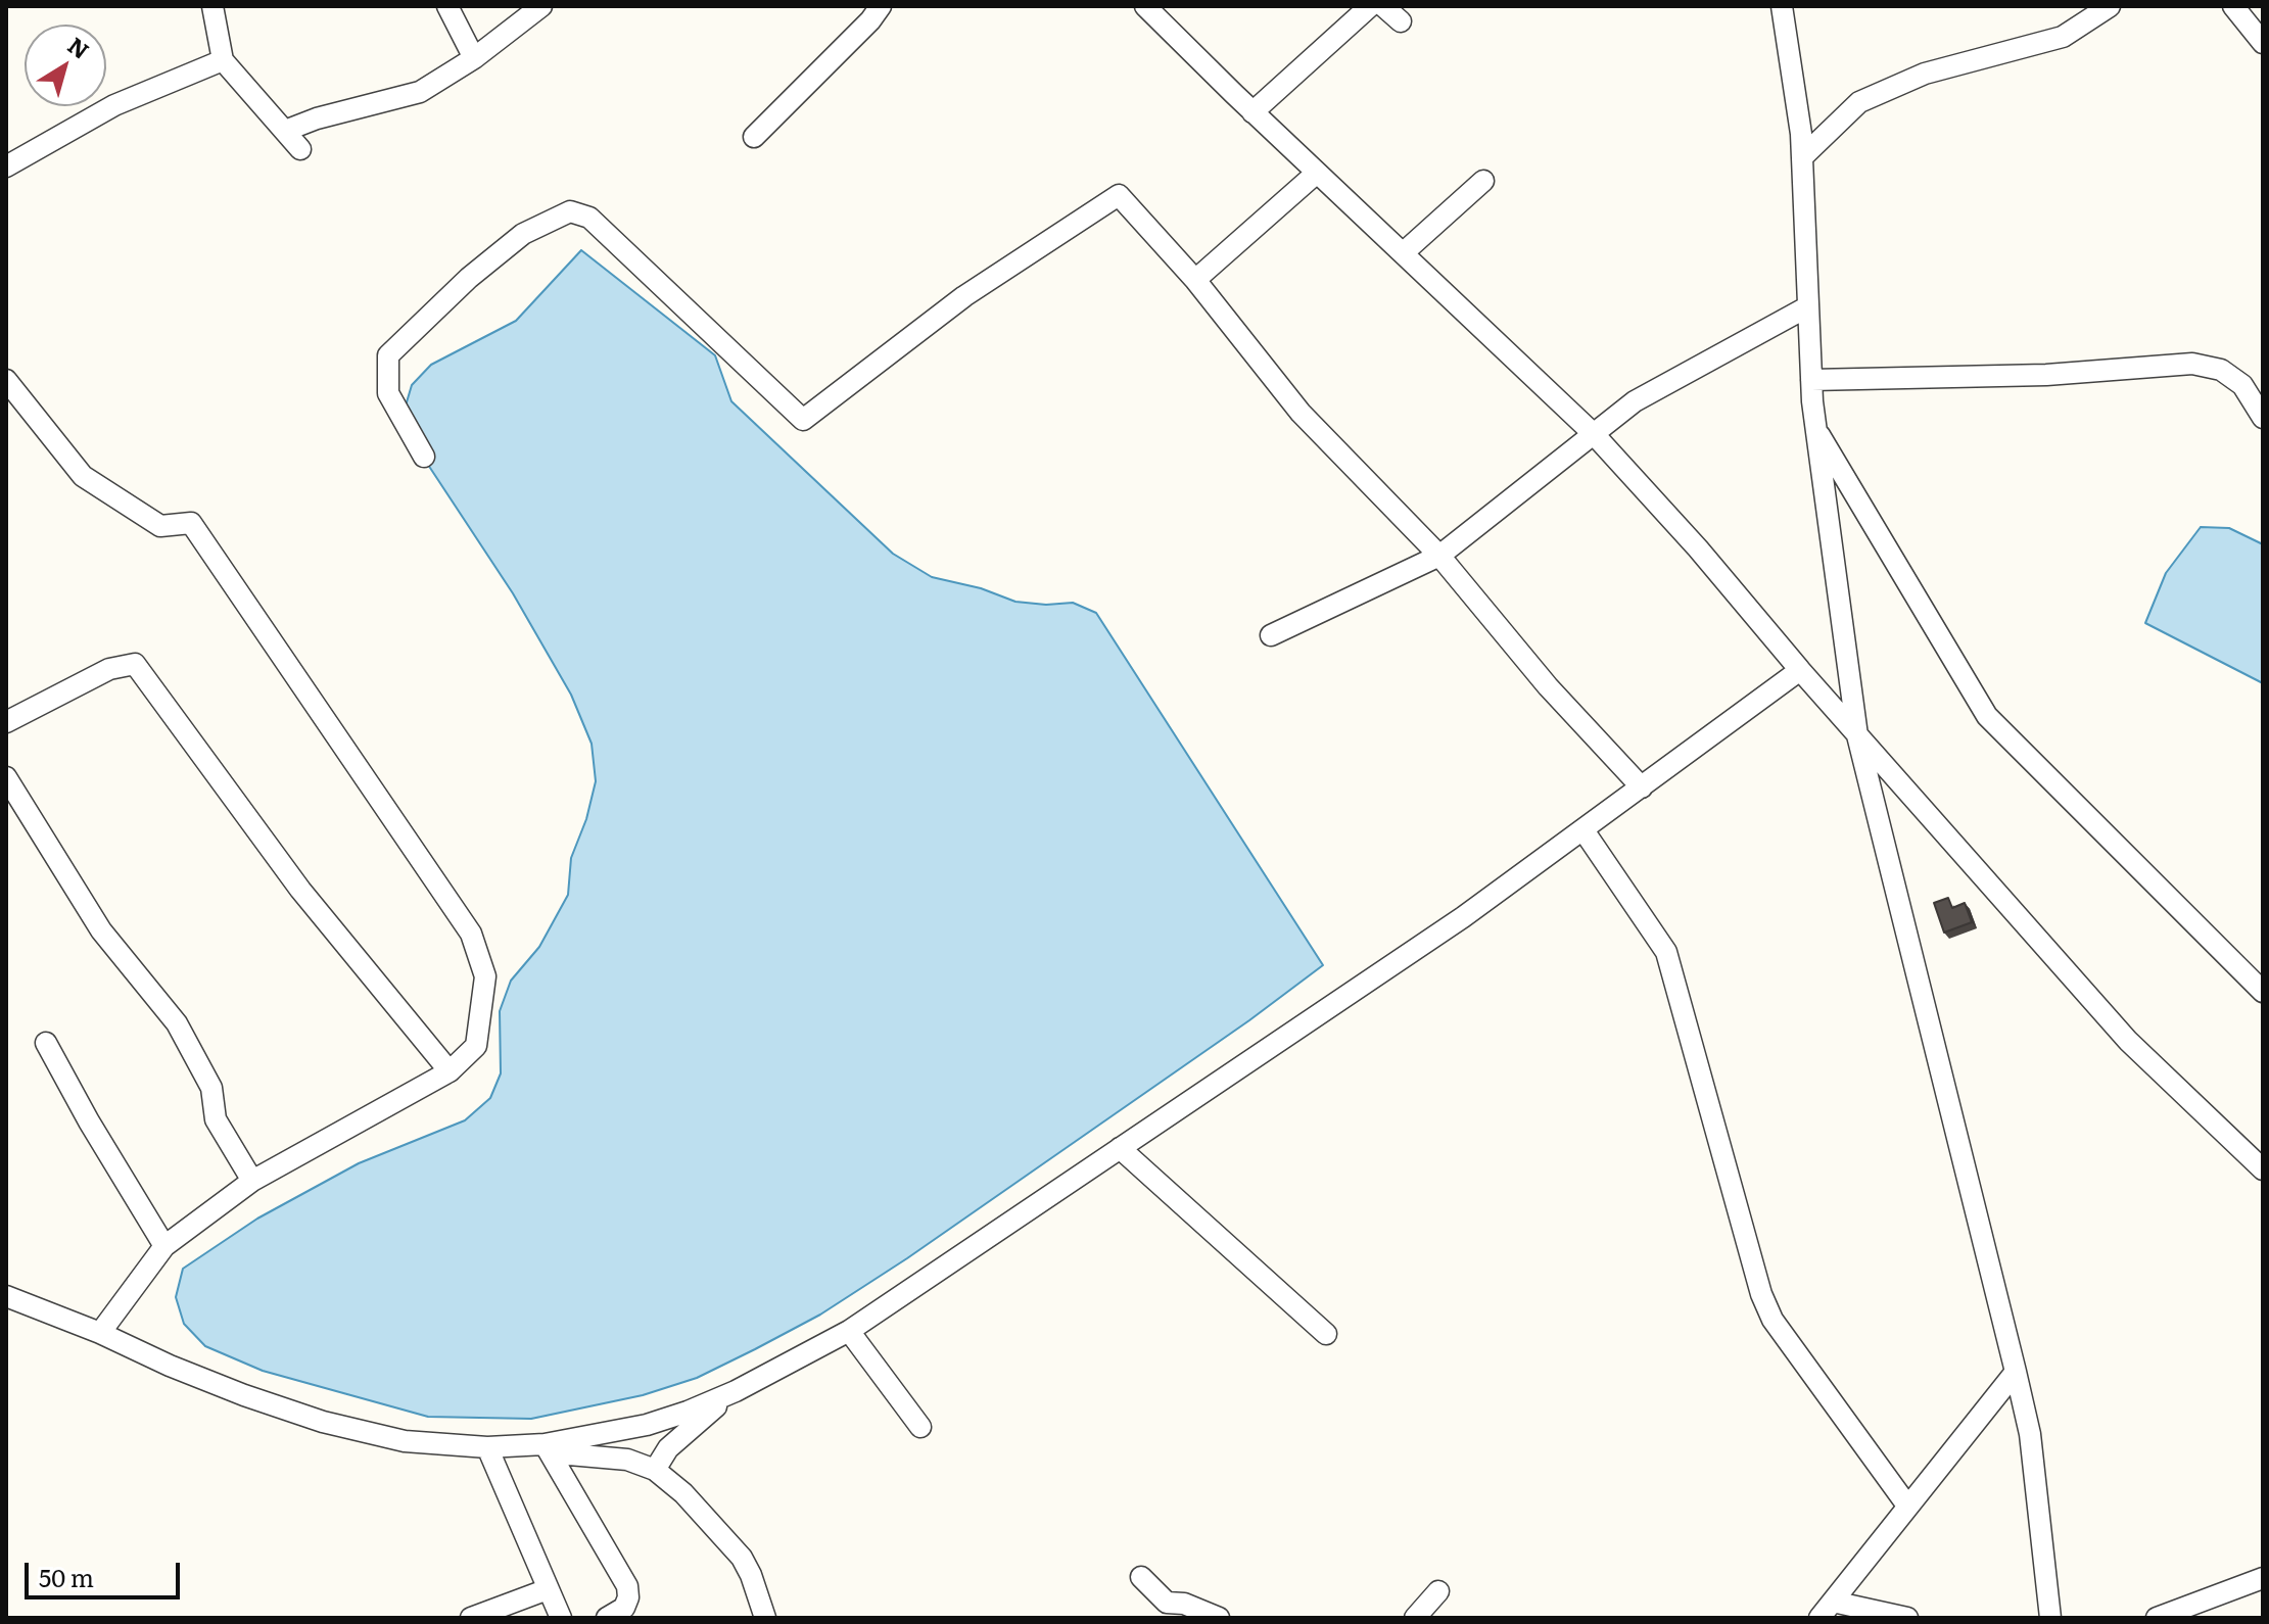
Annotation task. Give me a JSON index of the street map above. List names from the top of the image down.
{
  "scale_bar": "50 m",
  "north": "top right"
}
